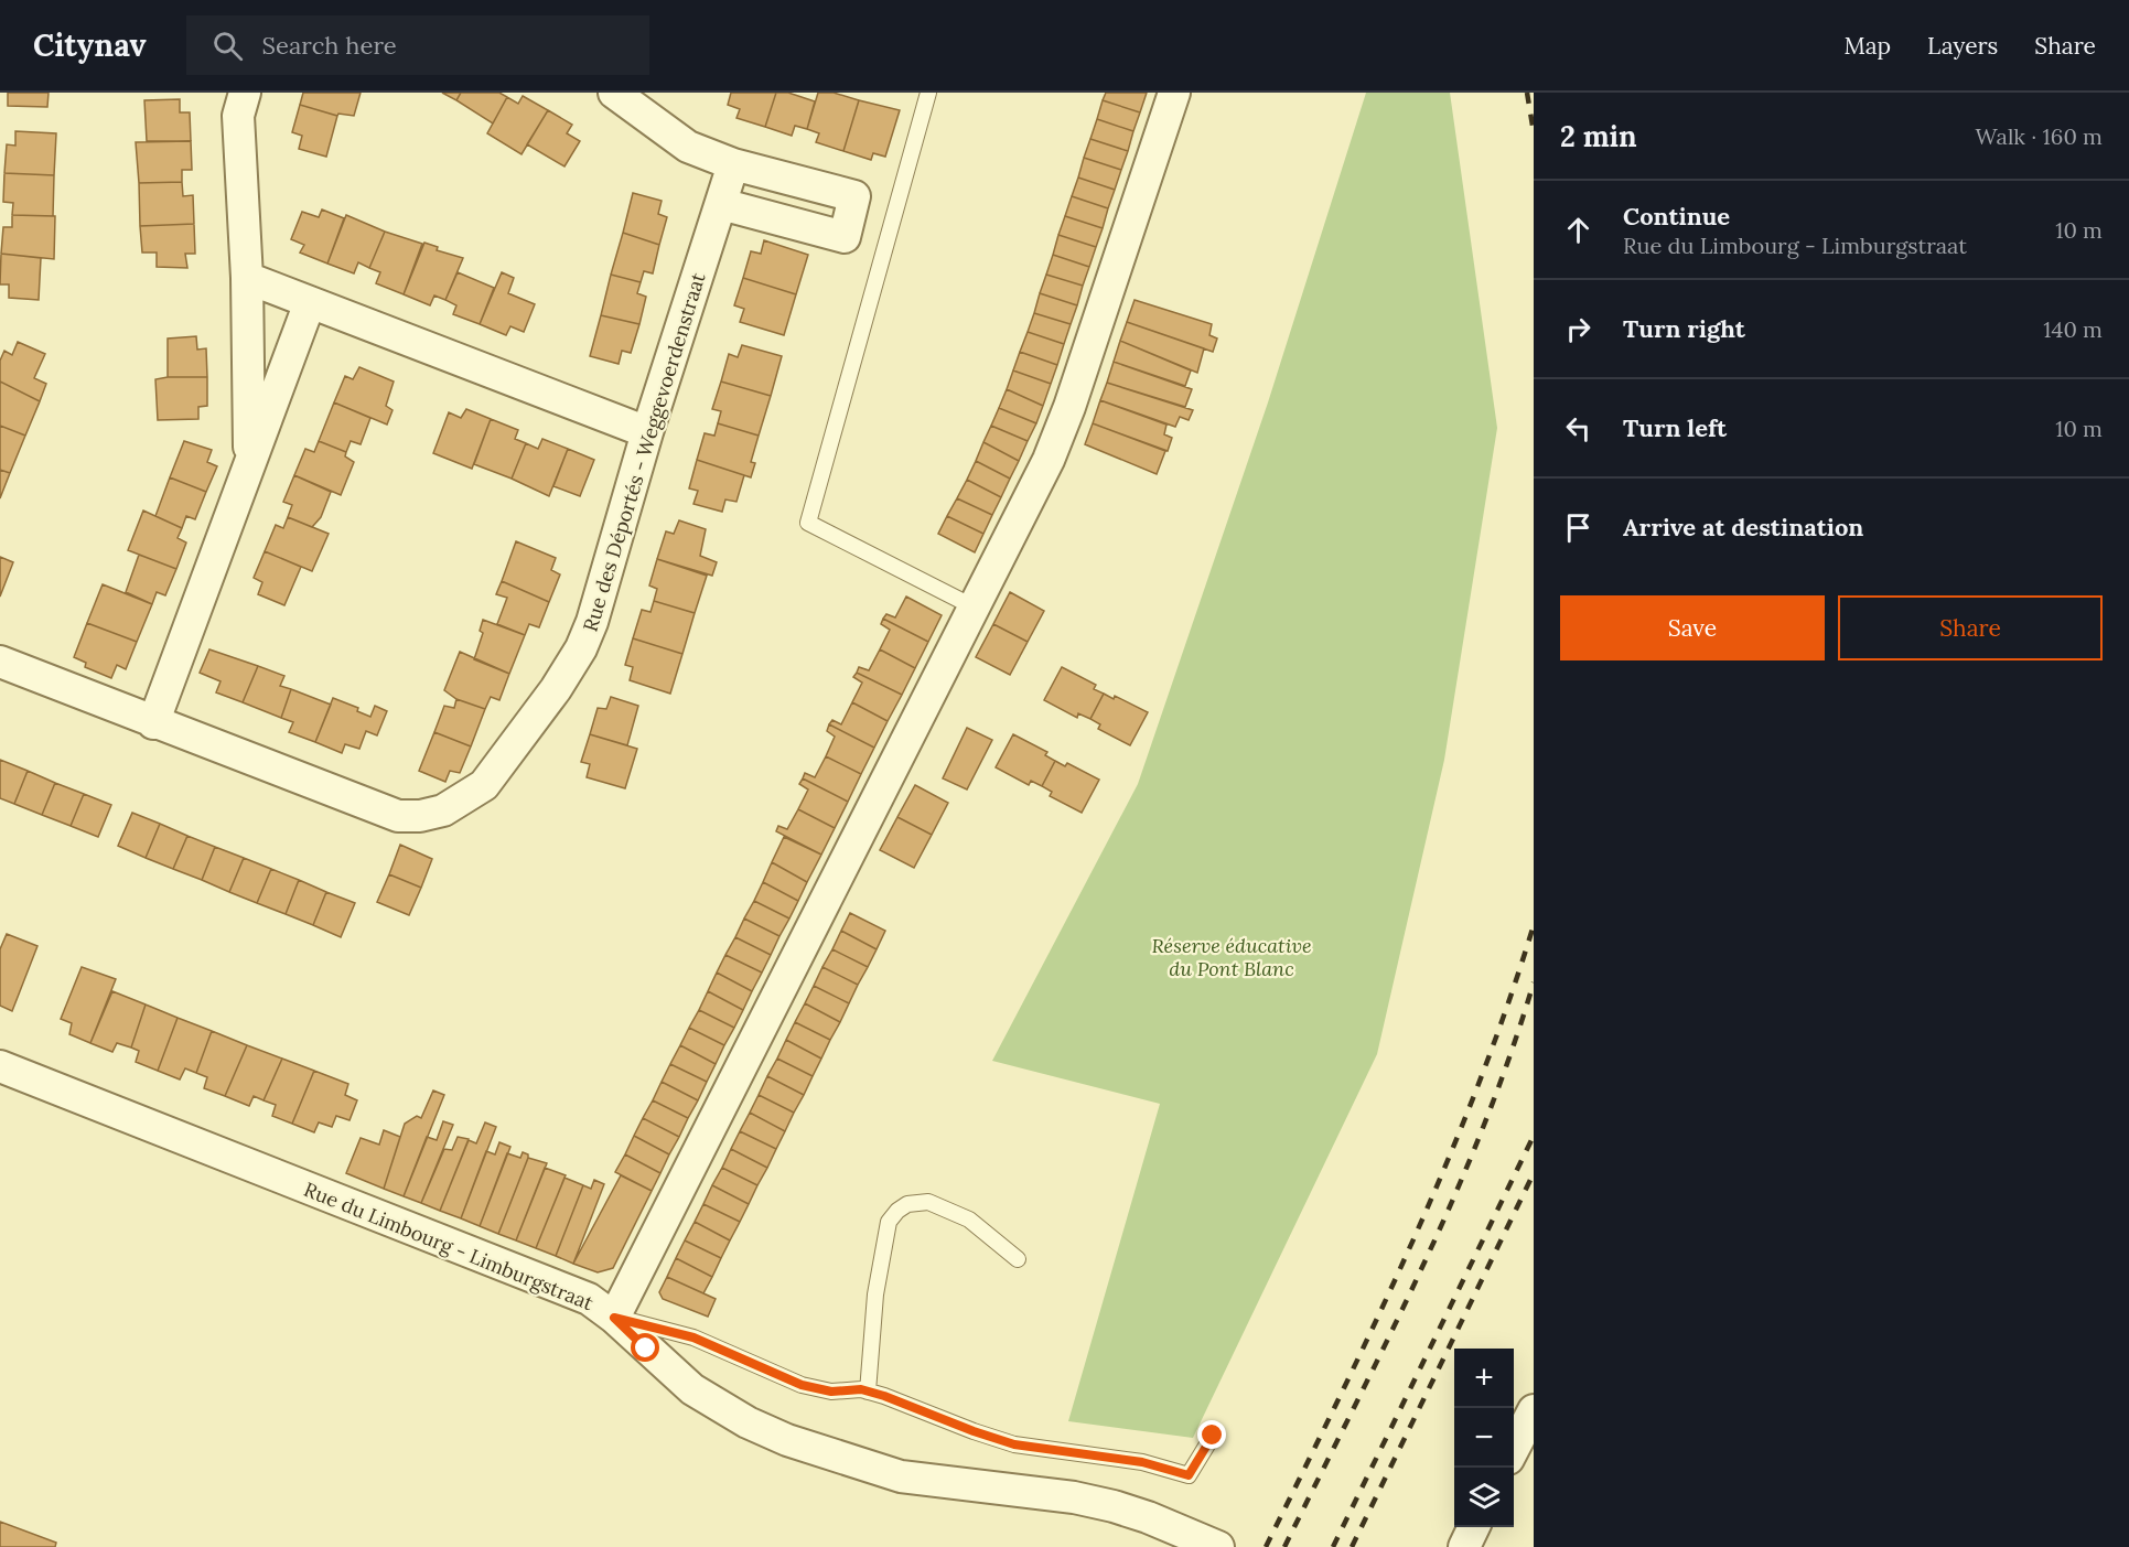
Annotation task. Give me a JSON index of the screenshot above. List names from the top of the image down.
{
  "streets": {
    "street": ["Rue des Déportés - Weggevoerdenstraat", "Rue du Limbourg - Limburgstraat"]
  },
  "parks": ["Réserve éducative du Pont Blanc"],
  "page": {
    "header": "Citynav",
    "search": "Search here",
    "nav": ["Map", "Layers", "Share"],
    "heading": ["2 min", "Walk · 160 m"],
    "list": [
      ["Continue", "Rue du Limbourg - Limburgstraat", "10 m"],
      ["Turn right", "140 m"],
      ["Turn left", "10 m"],
      "Arrive at destination"
    ],
    "buttons": ["Save", "Share"],
    "map_buttons": ["+", "−"]
  }
}
